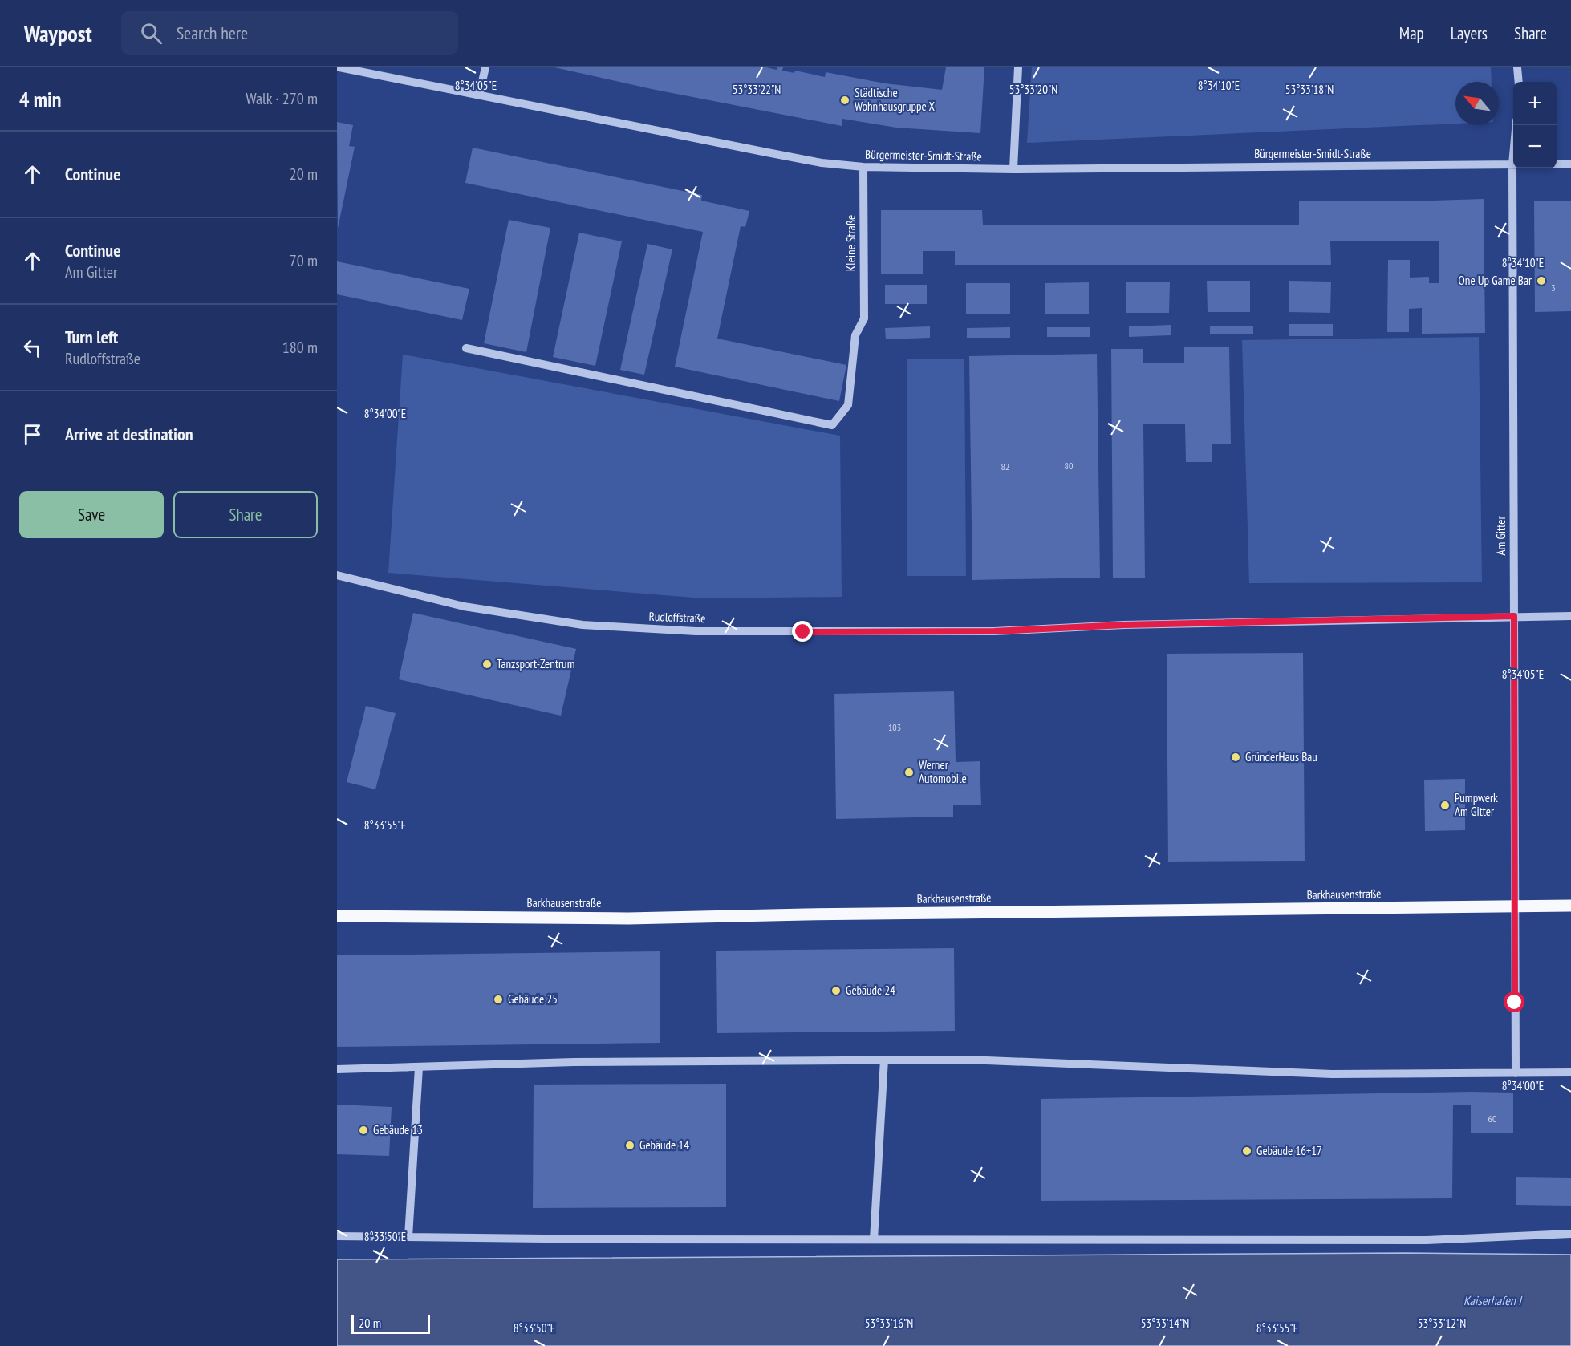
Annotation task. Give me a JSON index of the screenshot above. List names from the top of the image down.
{
  "streets": {
    "main road": ["Barkhausenstraße"],
    "street": [
      "Bürgermeister-Smidt-Straße",
      "Kleine Straße",
      "Am Gitter",
      "Rudloffstraße"
    ]
  },
  "crossings": [
    ["Bürgermeister-Smidt-Straße", "Kleine Straße"],
    ["Am Gitter", "Rudloffstraße"],
    ["Am Gitter", "Barkhausenstraße"]
  ],
  "water": ["Kaiserhafen I"],
  "places": [
    "Städtische Wohnhausgruppe X",
    "One Up Game Bar",
    "Tanzsport-Zentrum",
    "GründerHaus Bau",
    "Werner Automobile",
    "Pumpwerk Am Gitter",
    "Gebäude 24",
    "Gebäude 25",
    "Gebäude 13",
    "Gebäude 14",
    "Gebäude 16+17"
  ],
  "house_numbers": [
    "3",
    "80",
    "82",
    "103",
    "60"
  ],
  "scale_bar": "20 m",
  "north": "top left",
  "page": {
    "header": "Waypost",
    "search": "Search here",
    "nav": ["Map", "Layers", "Share"],
    "heading": ["4 min", "Walk · 270 m"],
    "map_buttons": ["+", "−"],
    "list": [
      ["Continue", "20 m"],
      ["Continue", "Am Gitter", "70 m"],
      ["Turn left", "Rudloffstraße", "180 m"],
      "Arrive at destination"
    ],
    "buttons": ["Save", "Share"],
    "scale": "20 m"
  },
  "coordinates": [
    "8°34'05\"E",
    "8°34'10\"E",
    "53°33'22\"N",
    "53°33'20\"N",
    "53°33'18\"N",
    "8°34'00\"E",
    "8°33'55\"E",
    "8°33'50\"E",
    "53°33'16\"N",
    "53°33'14\"N",
    "53°33'12\"N"
  ]
}
